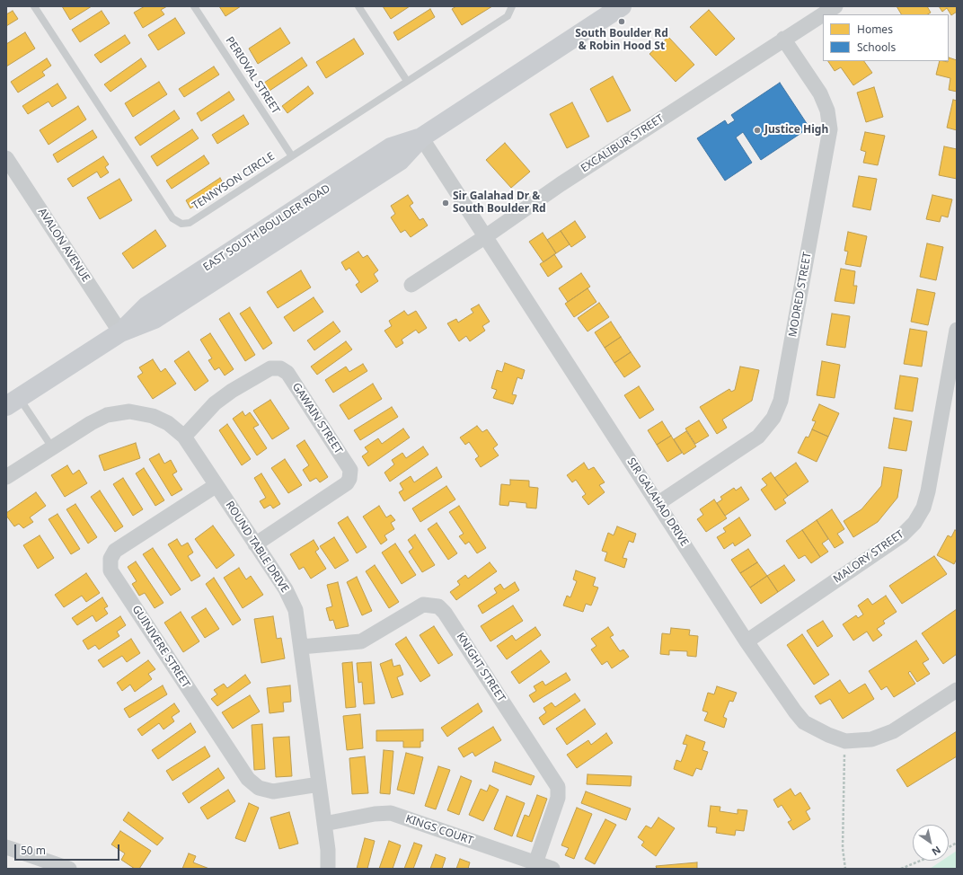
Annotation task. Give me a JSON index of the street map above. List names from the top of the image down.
{
  "streets": {
    "main road": ["EAST SOUTH BOULDER ROAD"],
    "street": [
      "EXCALIBUR STREET",
      "AVALON AVENUE",
      "MODRED STREET",
      "GAWAIN STREET",
      "SIR GALAHAD DRIVE",
      "ROUND TABLE DRIVE",
      "MALORY STREET",
      "GUINIVERE STREET",
      "KNIGHT STREET",
      "KINGS COURT"
    ],
    "lane": ["PERIOVAL STREET", "TENNYSON CIRCLE"]
  },
  "crossings": [
    ["PERIOVAL STREET", "TENNYSON CIRCLE"],
    ["EXCALIBUR STREET", "MODRED STREET"],
    ["EXCALIBUR STREET", "SIR GALAHAD DRIVE"],
    ["EAST SOUTH BOULDER ROAD", "AVALON AVENUE"],
    ["EAST SOUTH BOULDER ROAD", "SIR GALAHAD DRIVE"],
    ["MODRED STREET", "SIR GALAHAD DRIVE"],
    ["GAWAIN STREET", "ROUND TABLE DRIVE"],
    ["SIR GALAHAD DRIVE", "MALORY STREET"],
    ["ROUND TABLE DRIVE", "GUINIVERE STREET"],
    ["ROUND TABLE DRIVE", "KNIGHT STREET"],
    ["ROUND TABLE DRIVE", "KINGS COURT"],
    ["KNIGHT STREET", "KINGS COURT"]
  ],
  "places": ["South Boulder Rd & Robin Hood St", "Justice High", "Sir Galahad Dr & South Boulder Rd"],
  "legend": ["Homes", "Schools"],
  "scale_bar": "50 m",
  "north": "bottom right"
}
